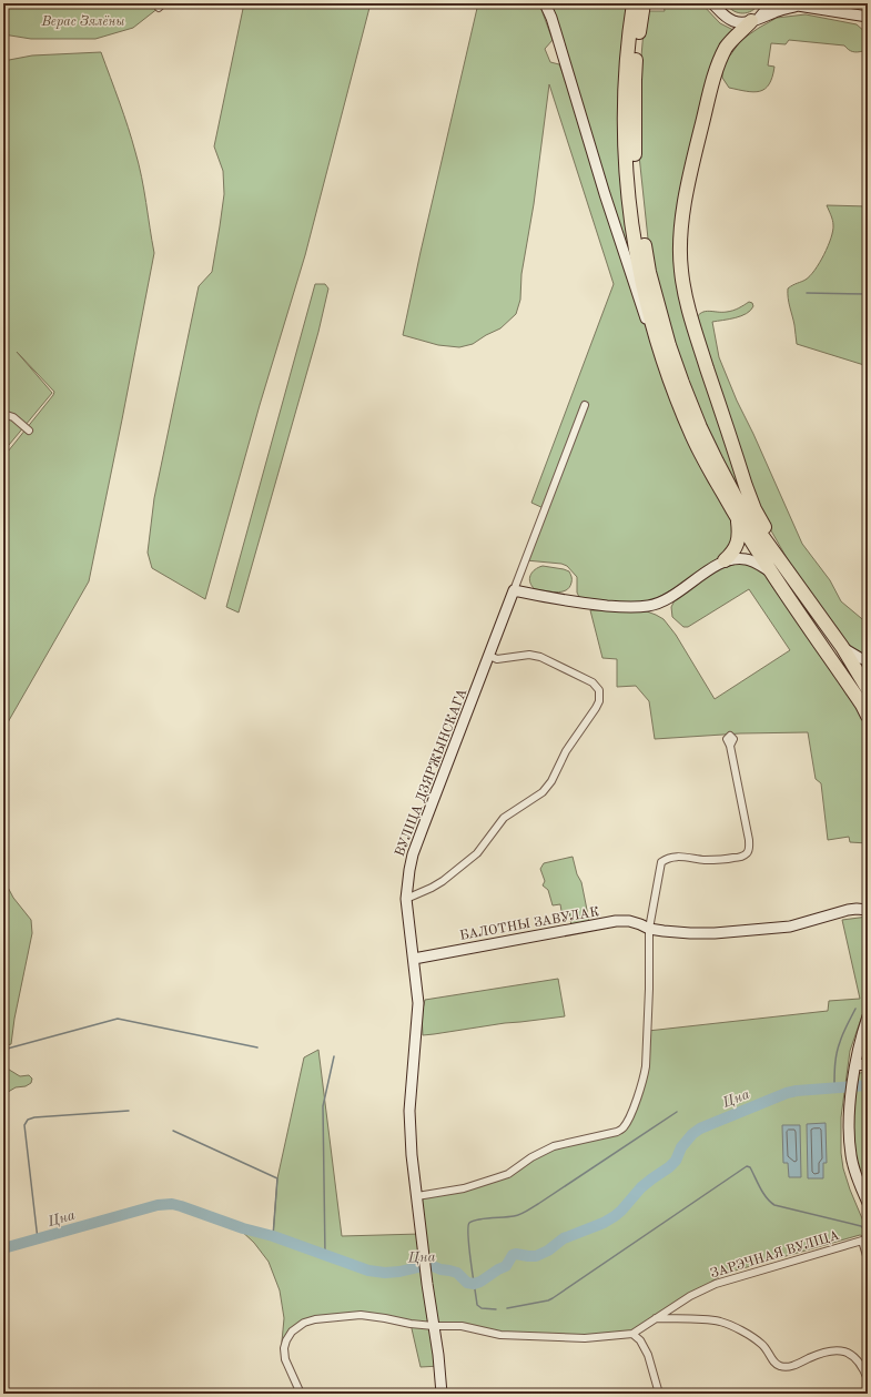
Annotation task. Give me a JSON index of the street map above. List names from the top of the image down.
{
  "streets": {
    "main road": ["ВУЛІЦА ДЗЯРЖЫНСКАГА", "БАЛОТНЫ ЗАВУЛАК"],
    "street": ["ЗАРЭЧНАЯ ВУЛІЦА"]
  },
  "crossings": [
    ["ВУЛІЦА ДЗЯРЖЫНСКАГА", "БАЛОТНЫ ЗАВУЛАК"]
  ],
  "water": ["Цна"],
  "parks": ["Верас Зялёны"]
}
